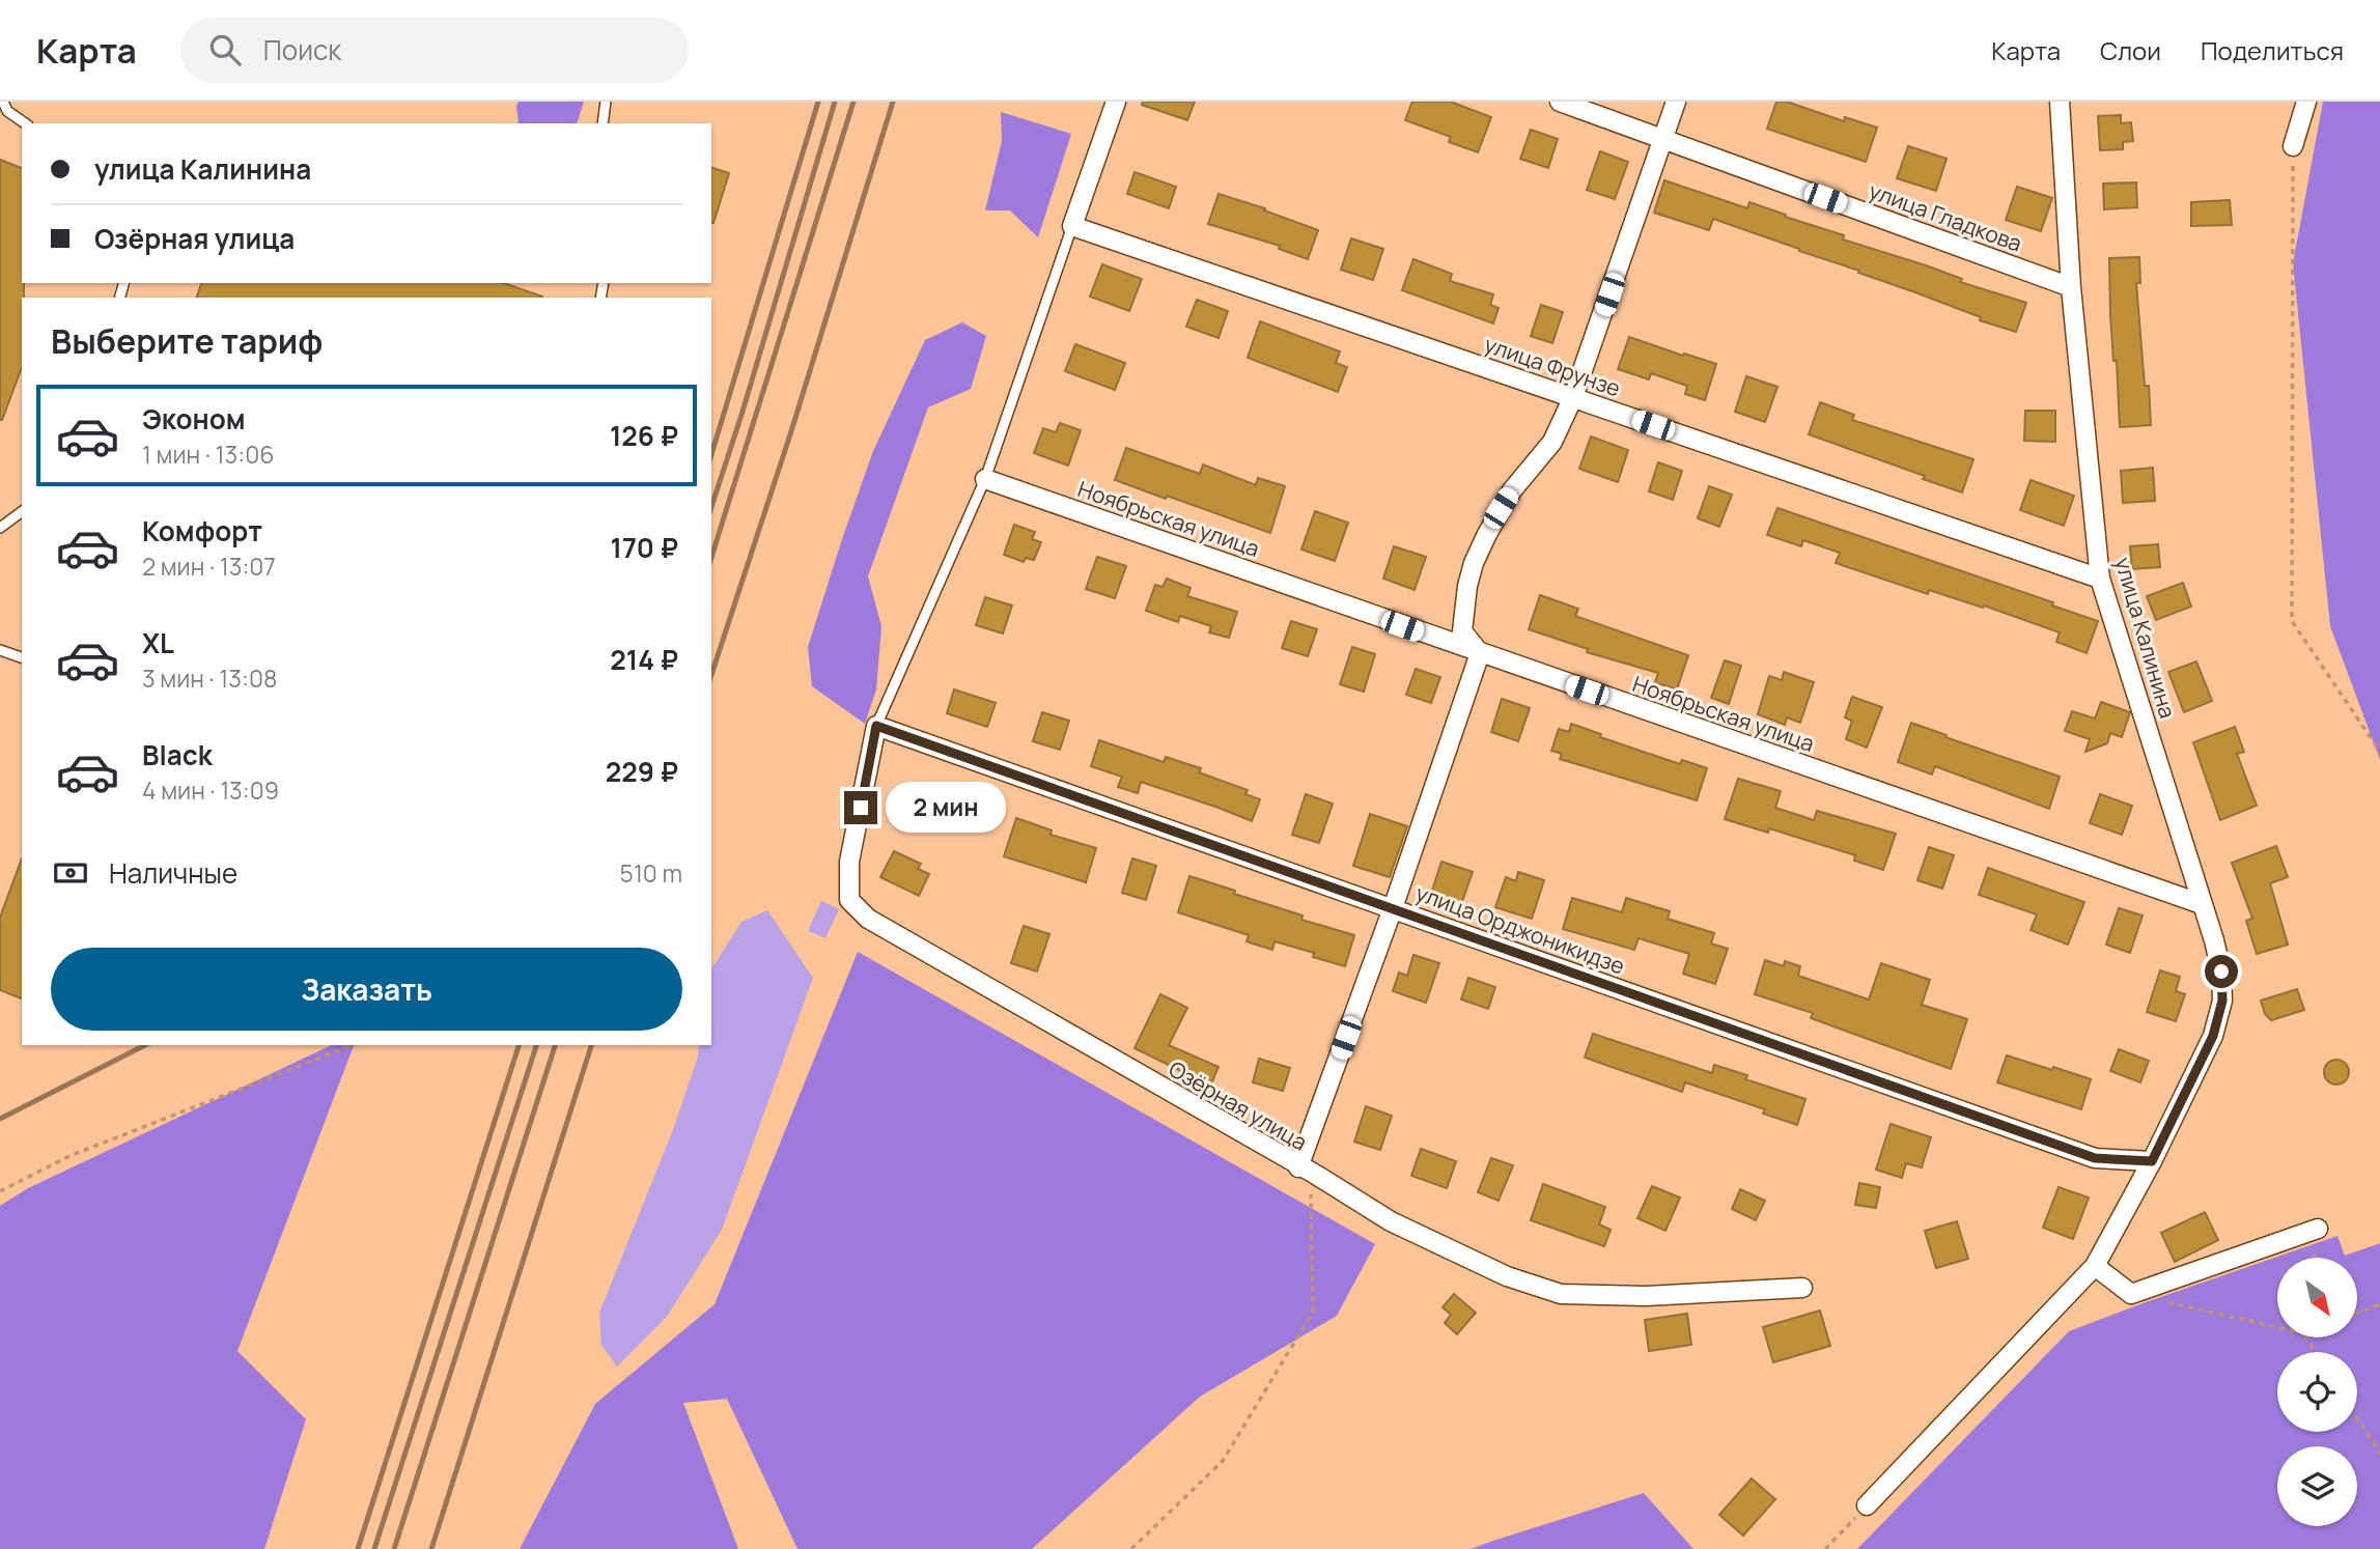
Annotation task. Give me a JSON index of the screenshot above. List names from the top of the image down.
{
  "streets": {
    "street": [
      "улица Гладкова",
      "улица Фрунзе",
      "Ноябрьская улица",
      "улица Калинина",
      "улица Орджоникидзе",
      "Озёрная улица"
    ]
  },
  "crossings": [
    ["улица Гладкова", "улица Калинина"],
    ["улица Фрунзе", "улица Калинина"],
    ["Ноябрьская улица", "улица Калинина"],
    ["улица Калинина", "улица Орджоникидзе"],
    ["улица Орджоникидзе", "Озёрная улица"]
  ],
  "north": "bottom right",
  "page": {
    "header": "Карта",
    "search": "Поиск",
    "nav": ["Карта", "Слои", "Поделиться"],
    "banner": ["улица Калинина", "Озёрная улица"],
    "heading": "Выберите тариф",
    "list": [
      {
        "name": "Эконом",
        "note": "1 мин · 13:06",
        "value": "126 ₽"
      },
      {
        "name": "Комфорт",
        "note": "2 мин · 13:07",
        "value": "170 ₽"
      },
      {
        "name": "XL",
        "note": "3 мин · 13:08",
        "value": "214 ₽"
      },
      {
        "name": "Black",
        "note": "4 мин · 13:09",
        "value": "229 ₽"
      }
    ],
    "bubble": "2 мин",
    "pay": ["Наличные", "510 m"],
    "buttons": "Заказать"
  }
}
